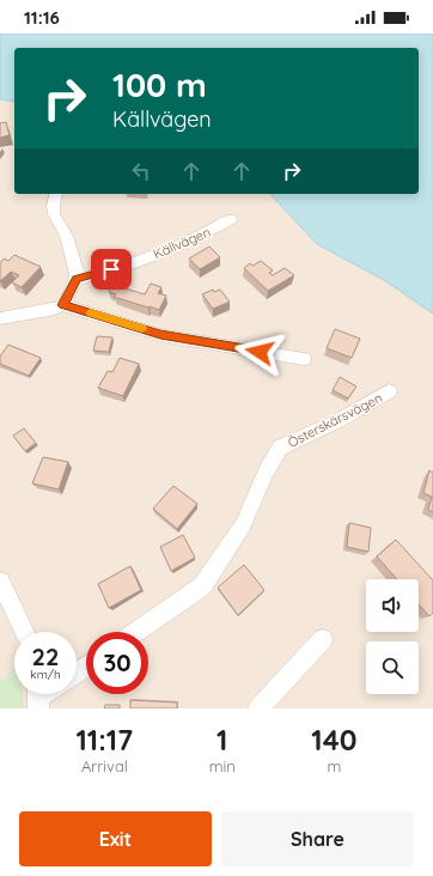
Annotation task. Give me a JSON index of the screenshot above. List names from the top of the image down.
{
  "streets": {
    "street": ["Källvägen", "Österskärsvägen"]
  },
  "page": {
    "status": "11:16",
    "turn": ["100 m", "Källvägen"],
    "speed": "22 km/h",
    "limit": "30",
    "eta": [
      "11:17",
      "Arrival",
      "1",
      "min",
      "140",
      "m"
    ],
    "buttons": ["Exit", "Share"]
  }
}
